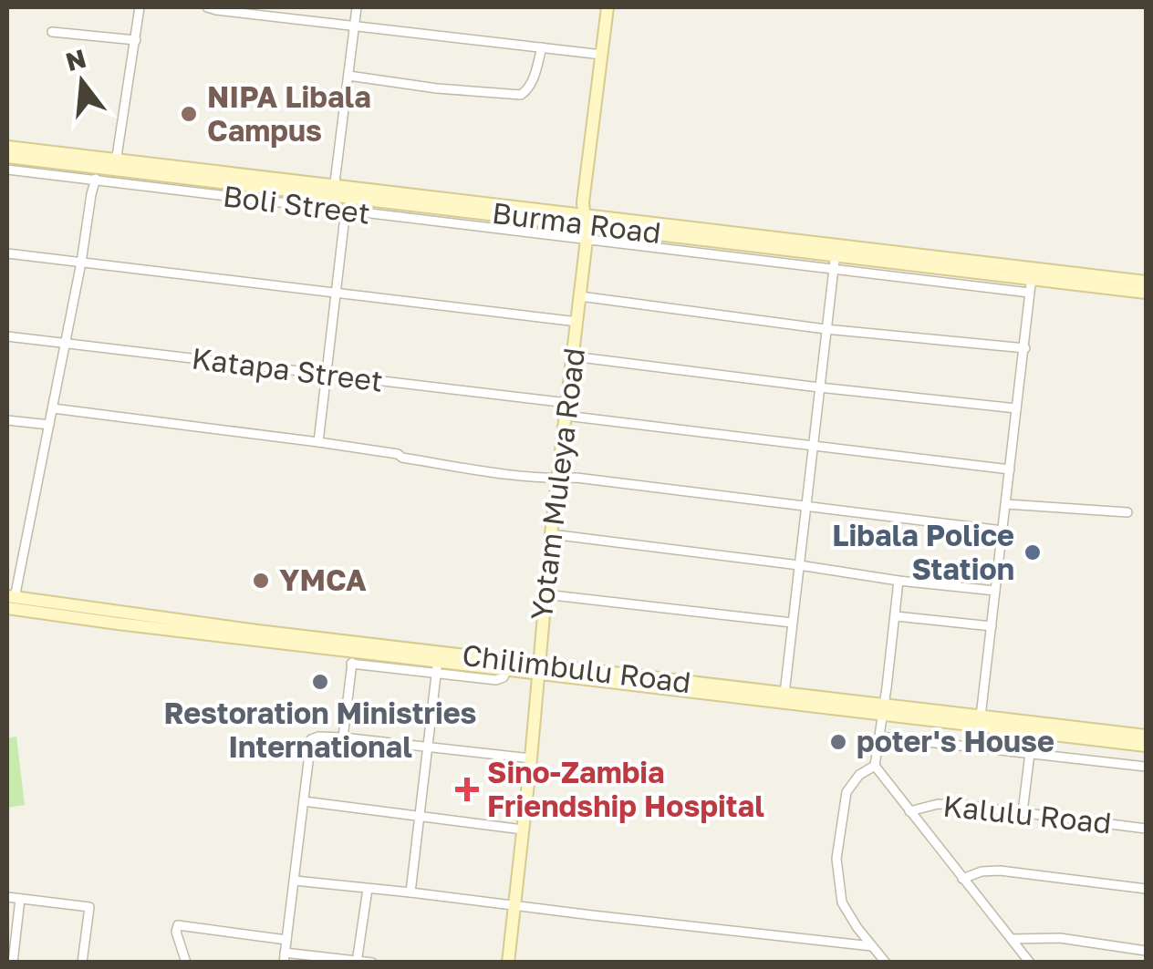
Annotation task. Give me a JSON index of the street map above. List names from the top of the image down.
{
  "streets": {
    "main road": ["Burma Road", "Yotam Muleya Road", "Chilimbulu Road"],
    "street": ["Boli Street", "Katapa Street", "Kalulu Road"]
  },
  "crossings": [
    ["Boli Street", "Burma Road"],
    ["Boli Street", "Yotam Muleya Road"],
    ["Burma Road", "Yotam Muleya Road"],
    ["Katapa Street", "Yotam Muleya Road"],
    ["Yotam Muleya Road", "Chilimbulu Road"]
  ],
  "places": {
    "other": [
      "NIPA Libala Campus",
      "Libala Police Station",
      "YMCA",
      "Restoration Ministries International",
      "poter's House"
    ],
    "health": ["Sino-Zambia Friendship Hospital"]
  },
  "north": "top"
}
